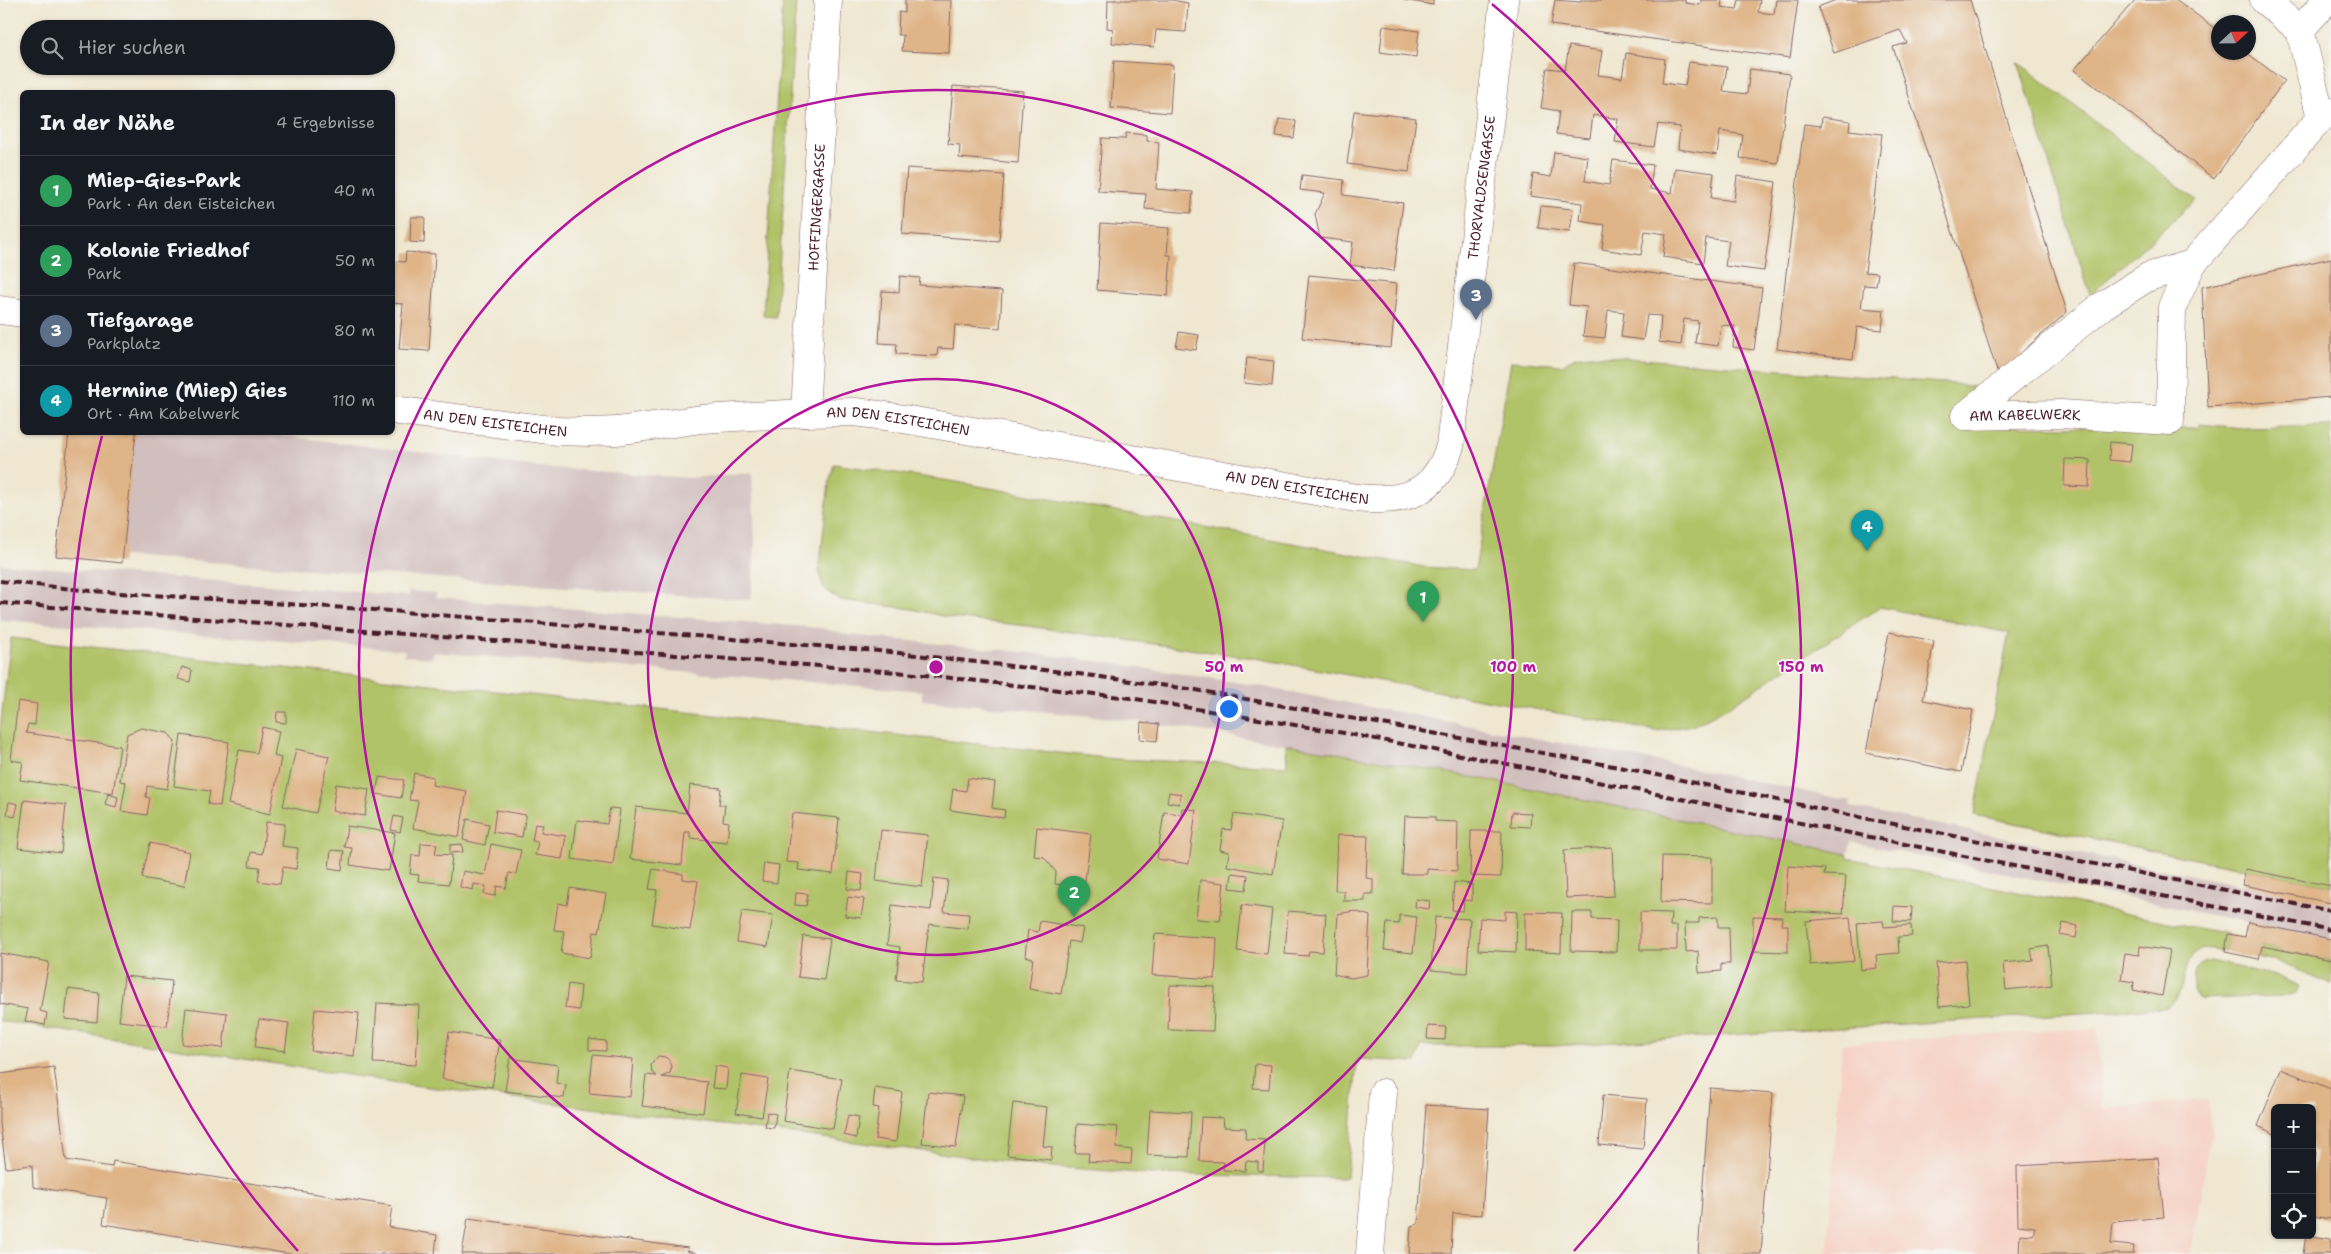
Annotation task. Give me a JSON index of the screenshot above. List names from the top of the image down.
{
  "streets": {
    "street": [
      "THORVALDSENGASSE",
      "HOFFINGERGASSE",
      "AM KABELWERK",
      "AN DEN EISTEICHEN"
    ]
  },
  "crossings": [
    ["THORVALDSENGASSE", "AN DEN EISTEICHEN"],
    ["HOFFINGERGASSE", "AN DEN EISTEICHEN"]
  ],
  "north": "right",
  "page": {
    "search": "Hier suchen",
    "heading": ["In der Nähe", "4 Ergebnisse"],
    "list": [
      {
        "mark": "1",
        "name": "Miep-Gies-Park",
        "note": "Park · An den Eisteichen",
        "value": "40 m"
      },
      {
        "mark": "2",
        "name": "Kolonie Friedhof",
        "note": "Park",
        "value": "50 m"
      },
      {
        "mark": "3",
        "name": "Tiefgarage",
        "note": "Parkplatz",
        "value": "80 m"
      },
      {
        "mark": "4",
        "name": "Hermine (Miep) Gies",
        "note": "Ort · Am Kabelwerk",
        "value": "110 m"
      }
    ],
    "pins": [
      "3",
      "4",
      "1",
      "2"
    ],
    "map_buttons": ["+", "−"]
  },
  "rings": ["50 m", "100 m", "150 m"]
}
